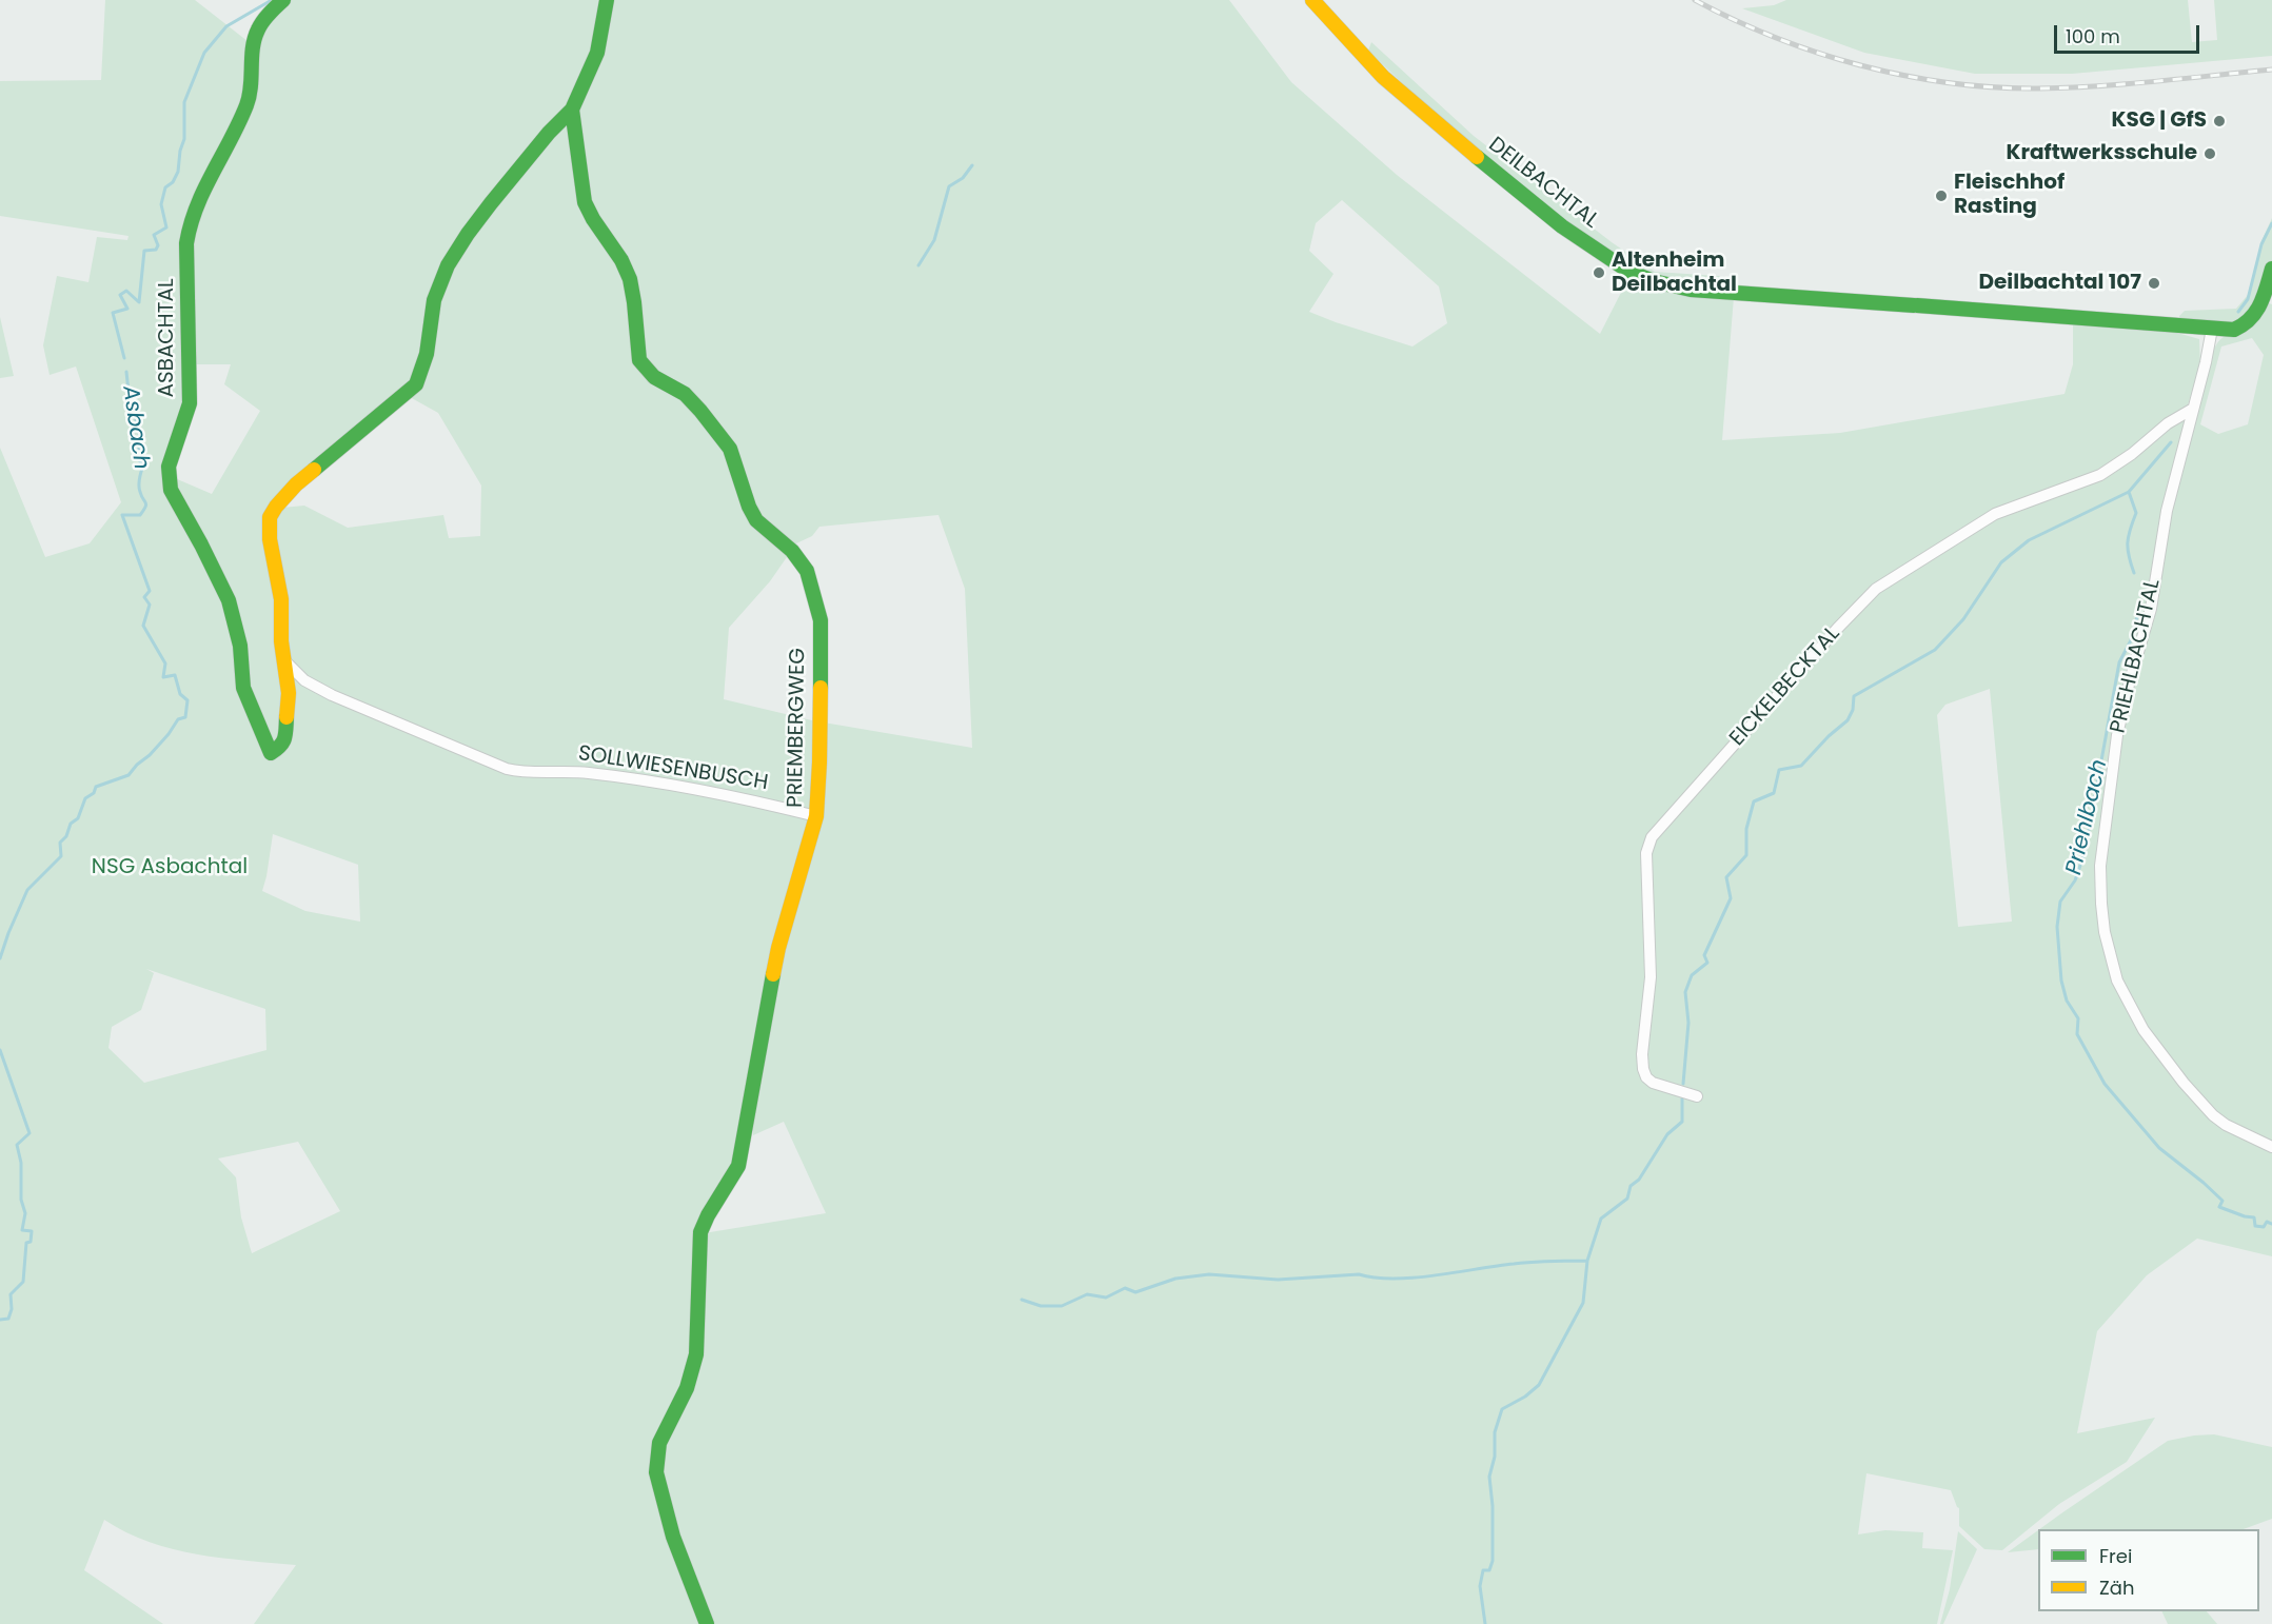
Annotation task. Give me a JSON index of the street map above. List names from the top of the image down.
{
  "streets": {
    "street": [
      "DEILBACHTAL",
      "ASBACHTAL",
      "PRIEHLBACHTAL",
      "EICKELBECKTAL",
      "PRIEMBERGWEG",
      "SOLLWIESENBUSCH"
    ]
  },
  "crossings": [
    ["DEILBACHTAL", "PRIEHLBACHTAL"],
    ["ASBACHTAL", "SOLLWIESENBUSCH"],
    ["PRIEHLBACHTAL", "EICKELBECKTAL"],
    ["PRIEMBERGWEG", "SOLLWIESENBUSCH"]
  ],
  "water": ["Asbach", "Priehlbach"],
  "parks": ["NSG Asbachtal"],
  "places": [
    "KSG | GfS",
    "Kraftwerksschule",
    "Fleischhof Rasting",
    "Altenheim Deilbachtal",
    "Deilbachtal 107"
  ],
  "legend": ["Frei", "Zäh"],
  "scale_bar": "100 m"
}
